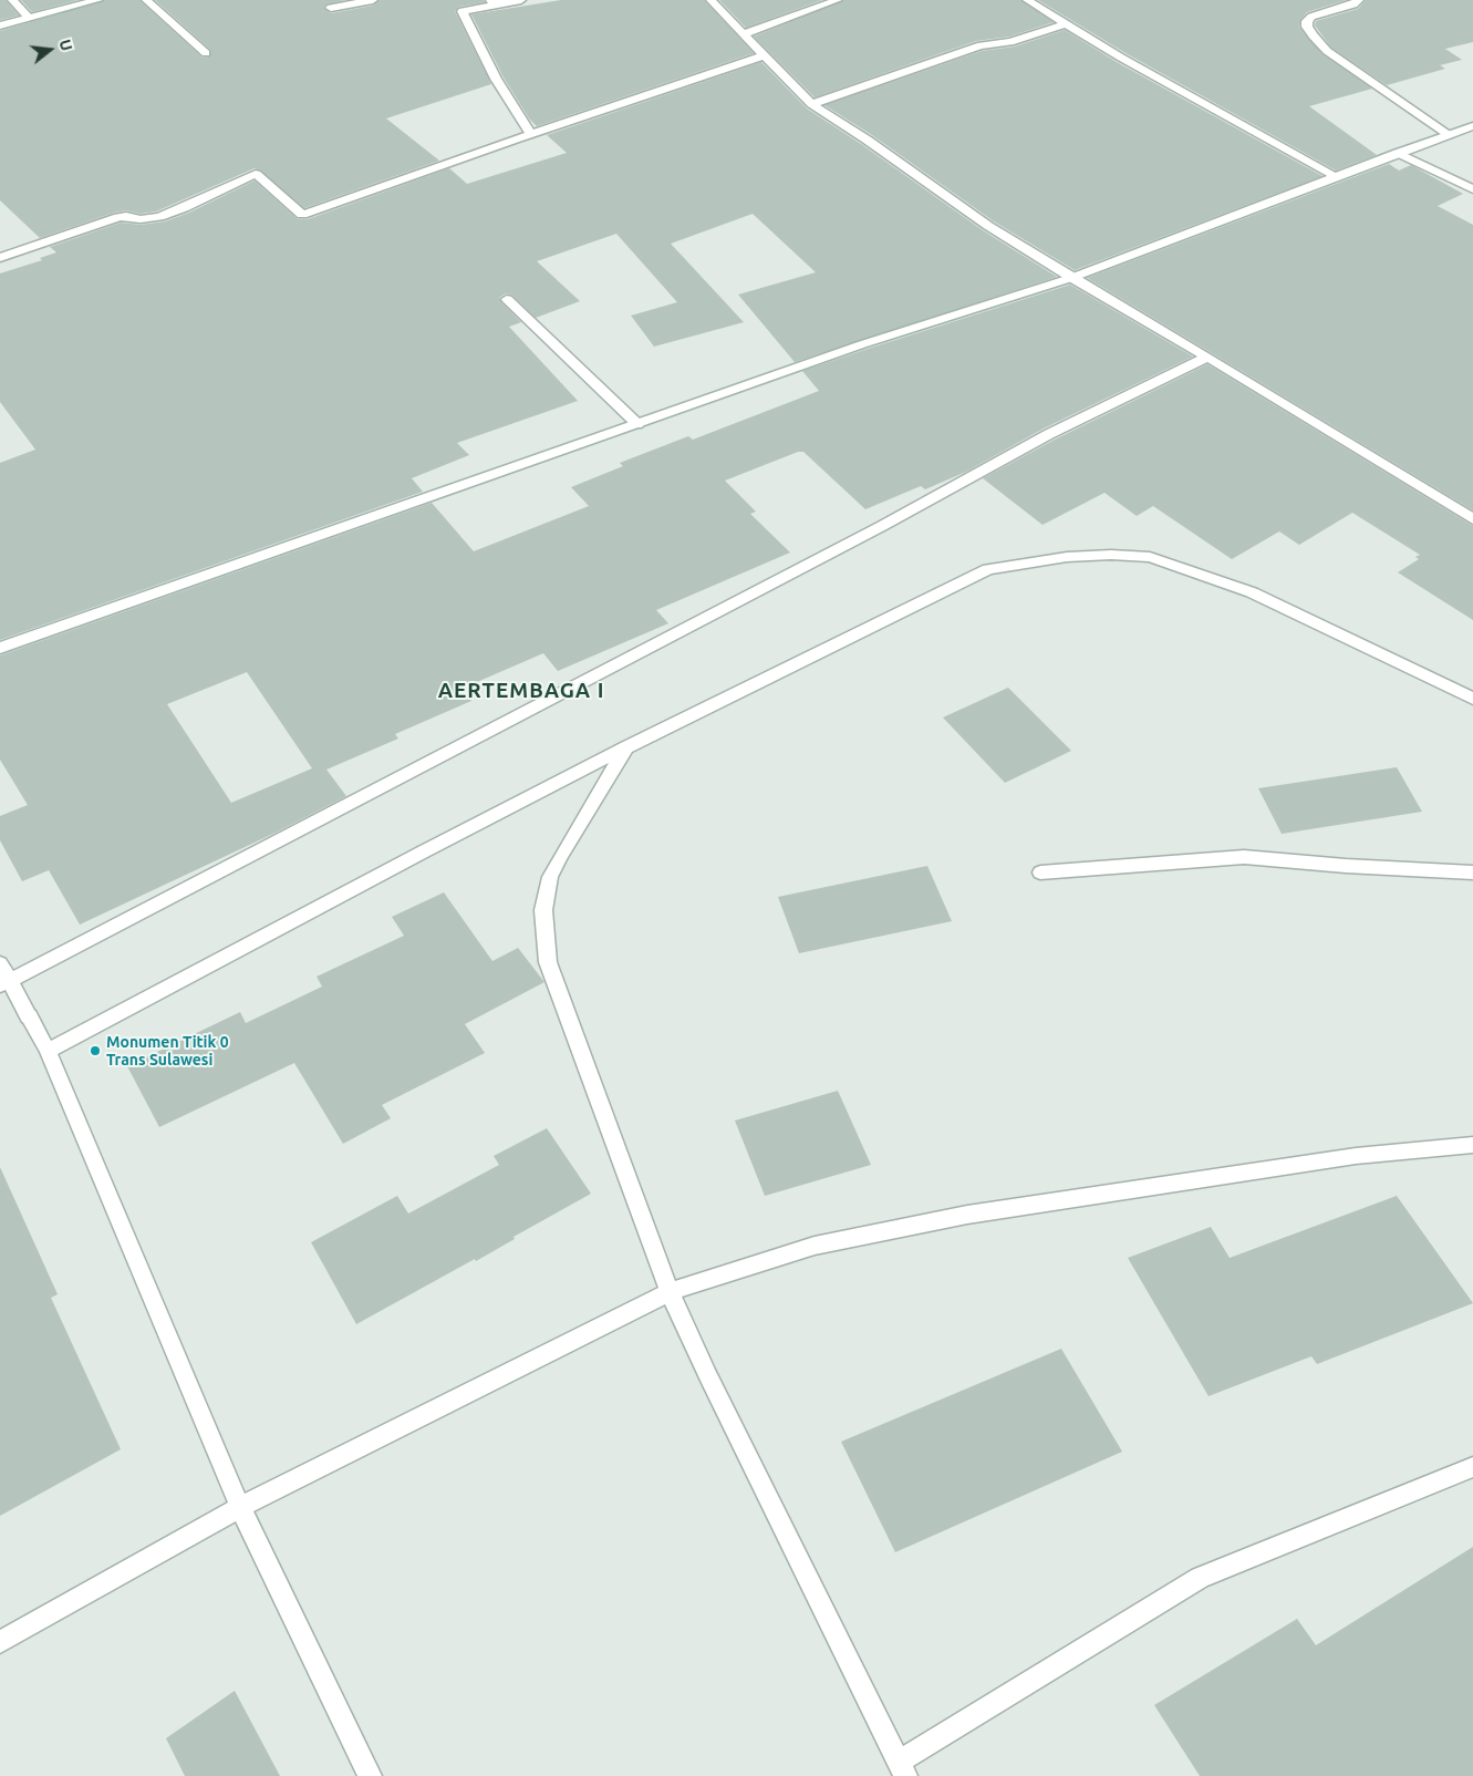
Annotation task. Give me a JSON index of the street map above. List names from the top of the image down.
{
  "districts": ["AERTEMBAGA I"],
  "places": ["Monumen Titik 0 Trans Sulawesi"],
  "north": "right"
}
